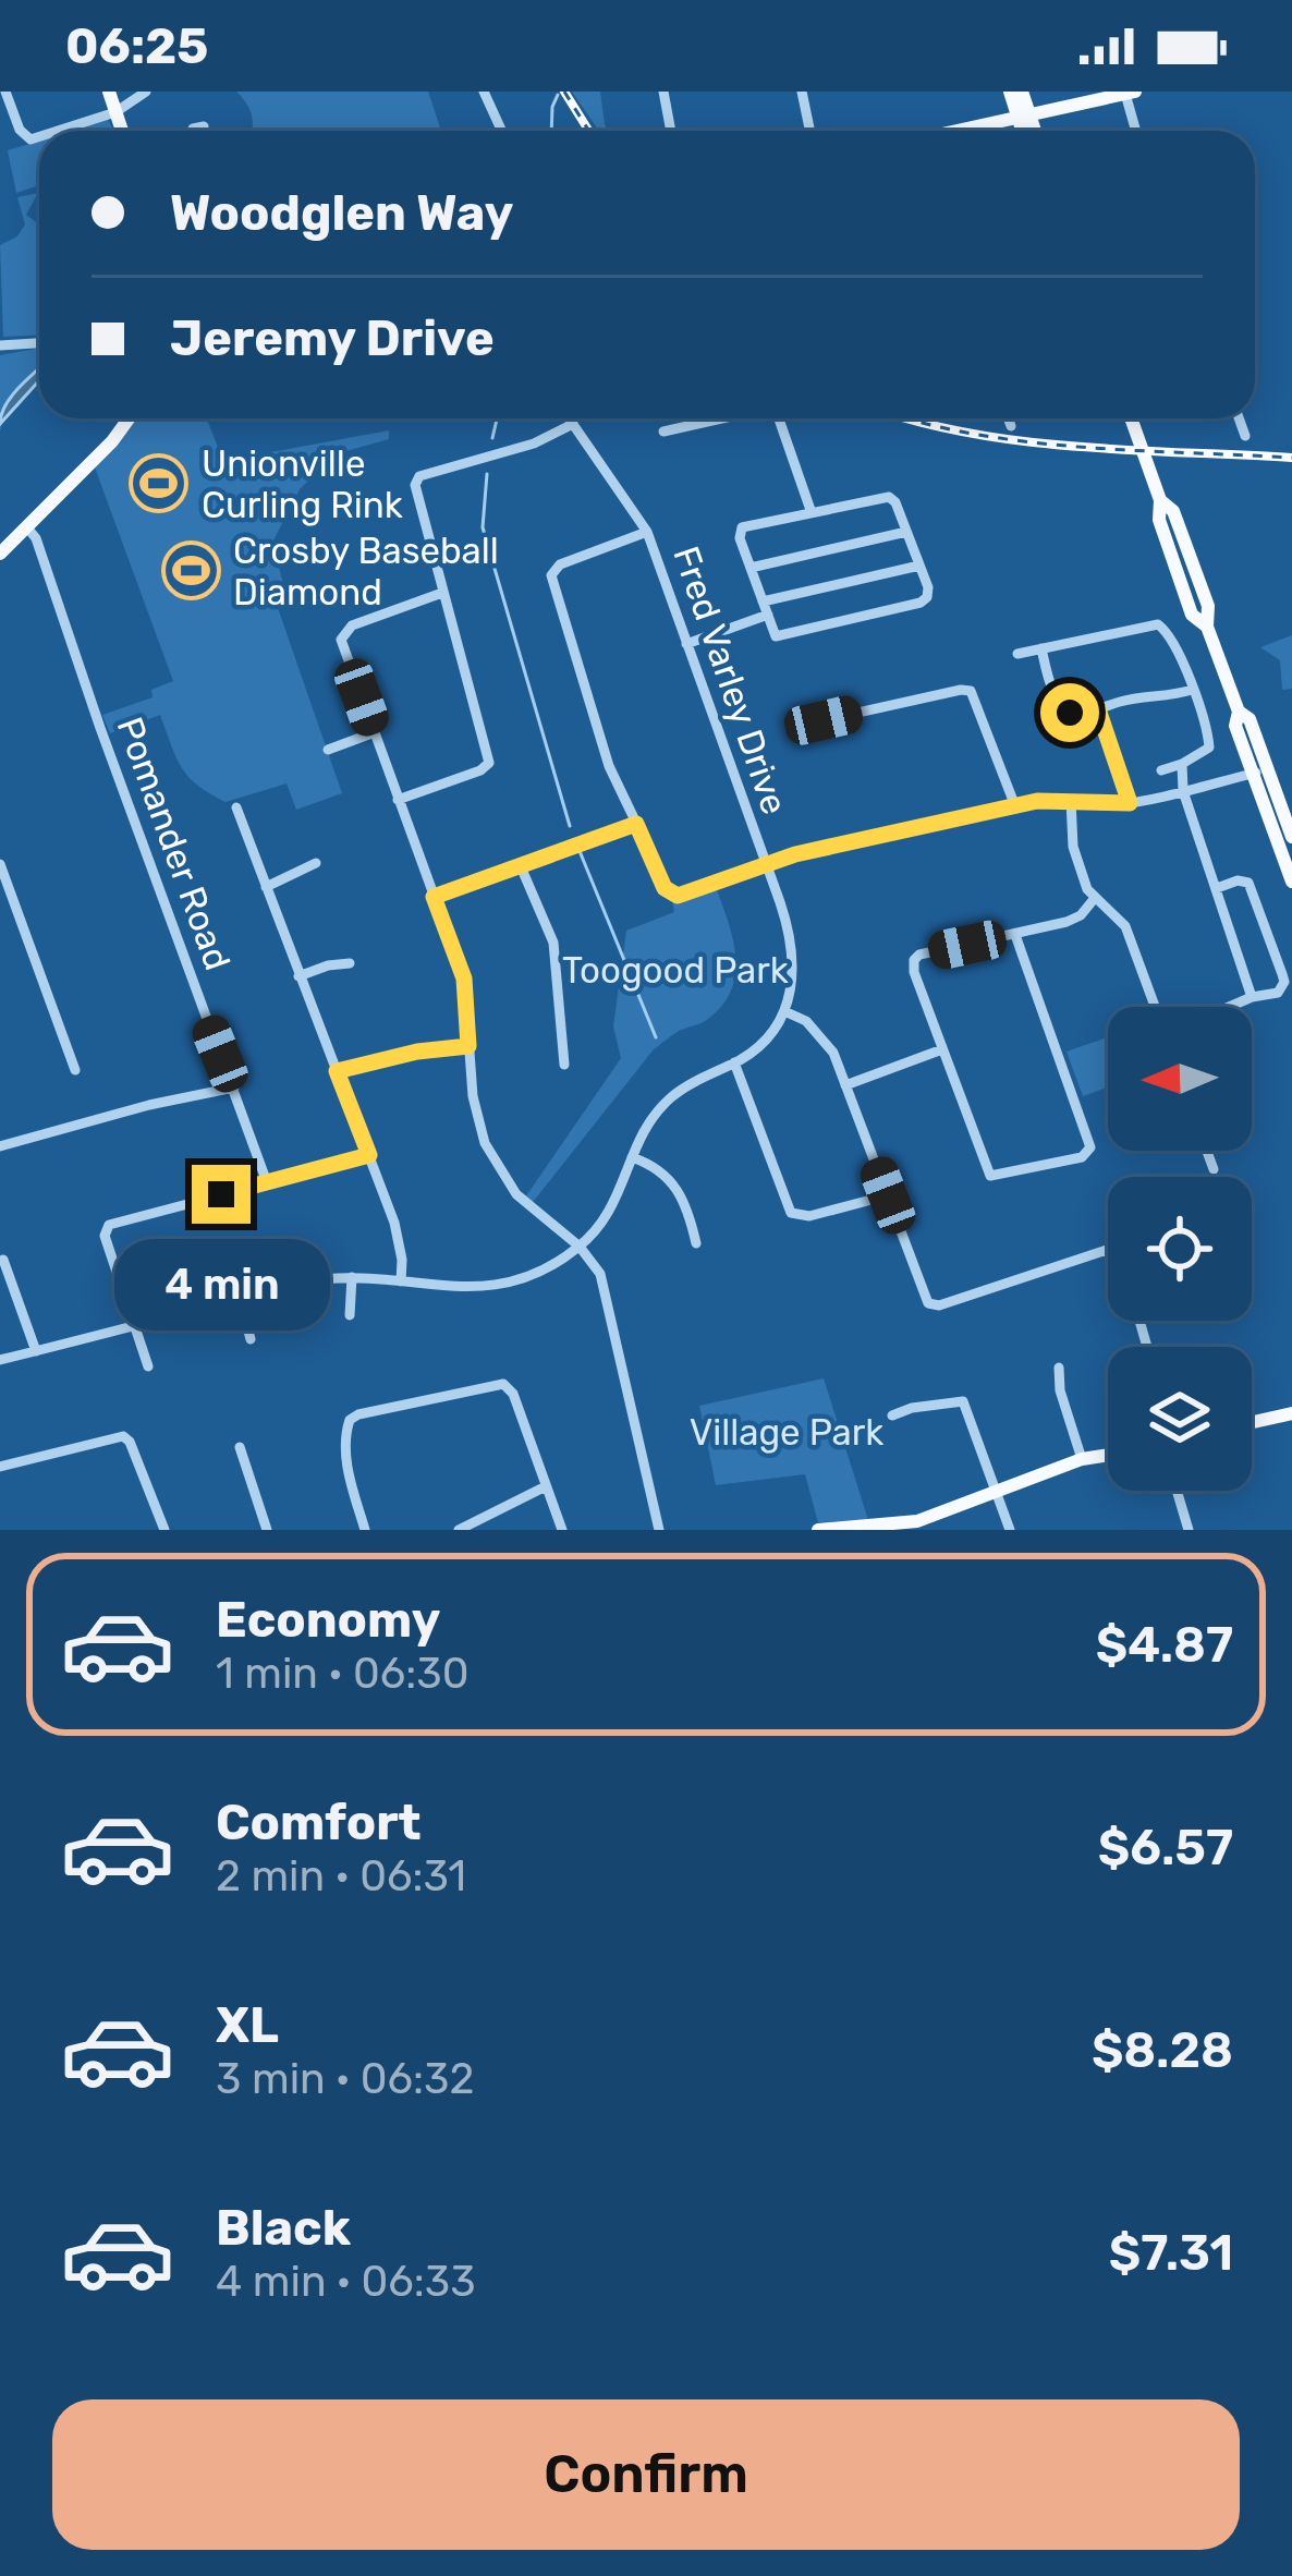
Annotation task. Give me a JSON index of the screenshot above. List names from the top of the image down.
{
  "streets": {
    "street": ["Fred Varley Drive", "Pomander Road"]
  },
  "parks": ["Toogood Park", "Village Park"],
  "places": {
    "sports": ["Unionville Curling Rink", "Crosby Baseball Diamond"]
  },
  "north": "left",
  "page": {
    "status": "06:25",
    "banner": ["Woodglen Way", "Jeremy Drive"],
    "bubble": "4 min",
    "list": [
      {
        "name": "Economy",
        "note": "1 min · 06:30",
        "value": "$4.87"
      },
      {
        "name": "Comfort",
        "note": "2 min · 06:31",
        "value": "$6.57"
      },
      {
        "name": "XL",
        "note": "3 min · 06:32",
        "value": "$8.28"
      },
      {
        "name": "Black",
        "note": "4 min · 06:33",
        "value": "$7.31"
      }
    ],
    "buttons": "Confirm"
  }
}
